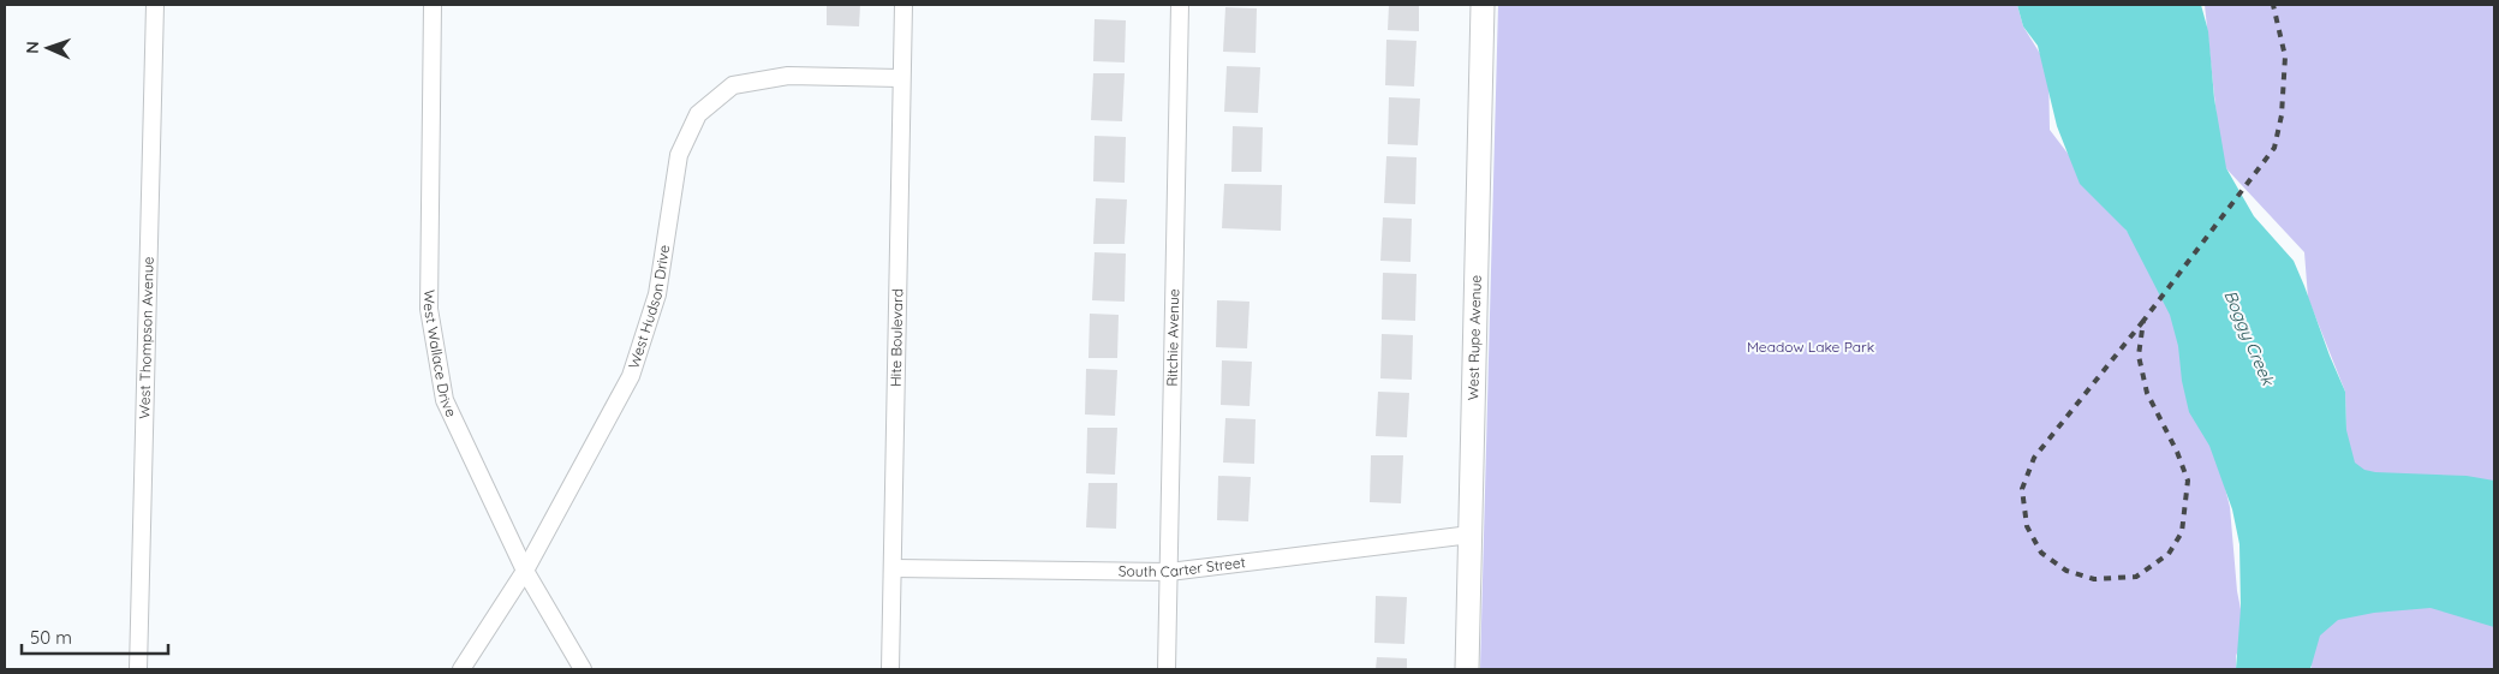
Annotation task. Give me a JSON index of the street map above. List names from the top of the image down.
{
  "streets": {
    "street": [
      "West Hudson Drive",
      "West Thompson Avenue",
      "Hite Boulevard",
      "Ritchie Avenue",
      "West Rupe Avenue",
      "West Wallace Drive",
      "South Carter Street"
    ]
  },
  "crossings": [
    ["West Hudson Drive", "Hite Boulevard"],
    ["West Hudson Drive", "West Wallace Drive"],
    ["Hite Boulevard", "South Carter Street"],
    ["Ritchie Avenue", "South Carter Street"],
    ["West Rupe Avenue", "South Carter Street"]
  ],
  "water": ["Boggy Creek"],
  "parks": ["Meadow Lake Park"],
  "scale_bar": "50 m",
  "north": "left"
}
